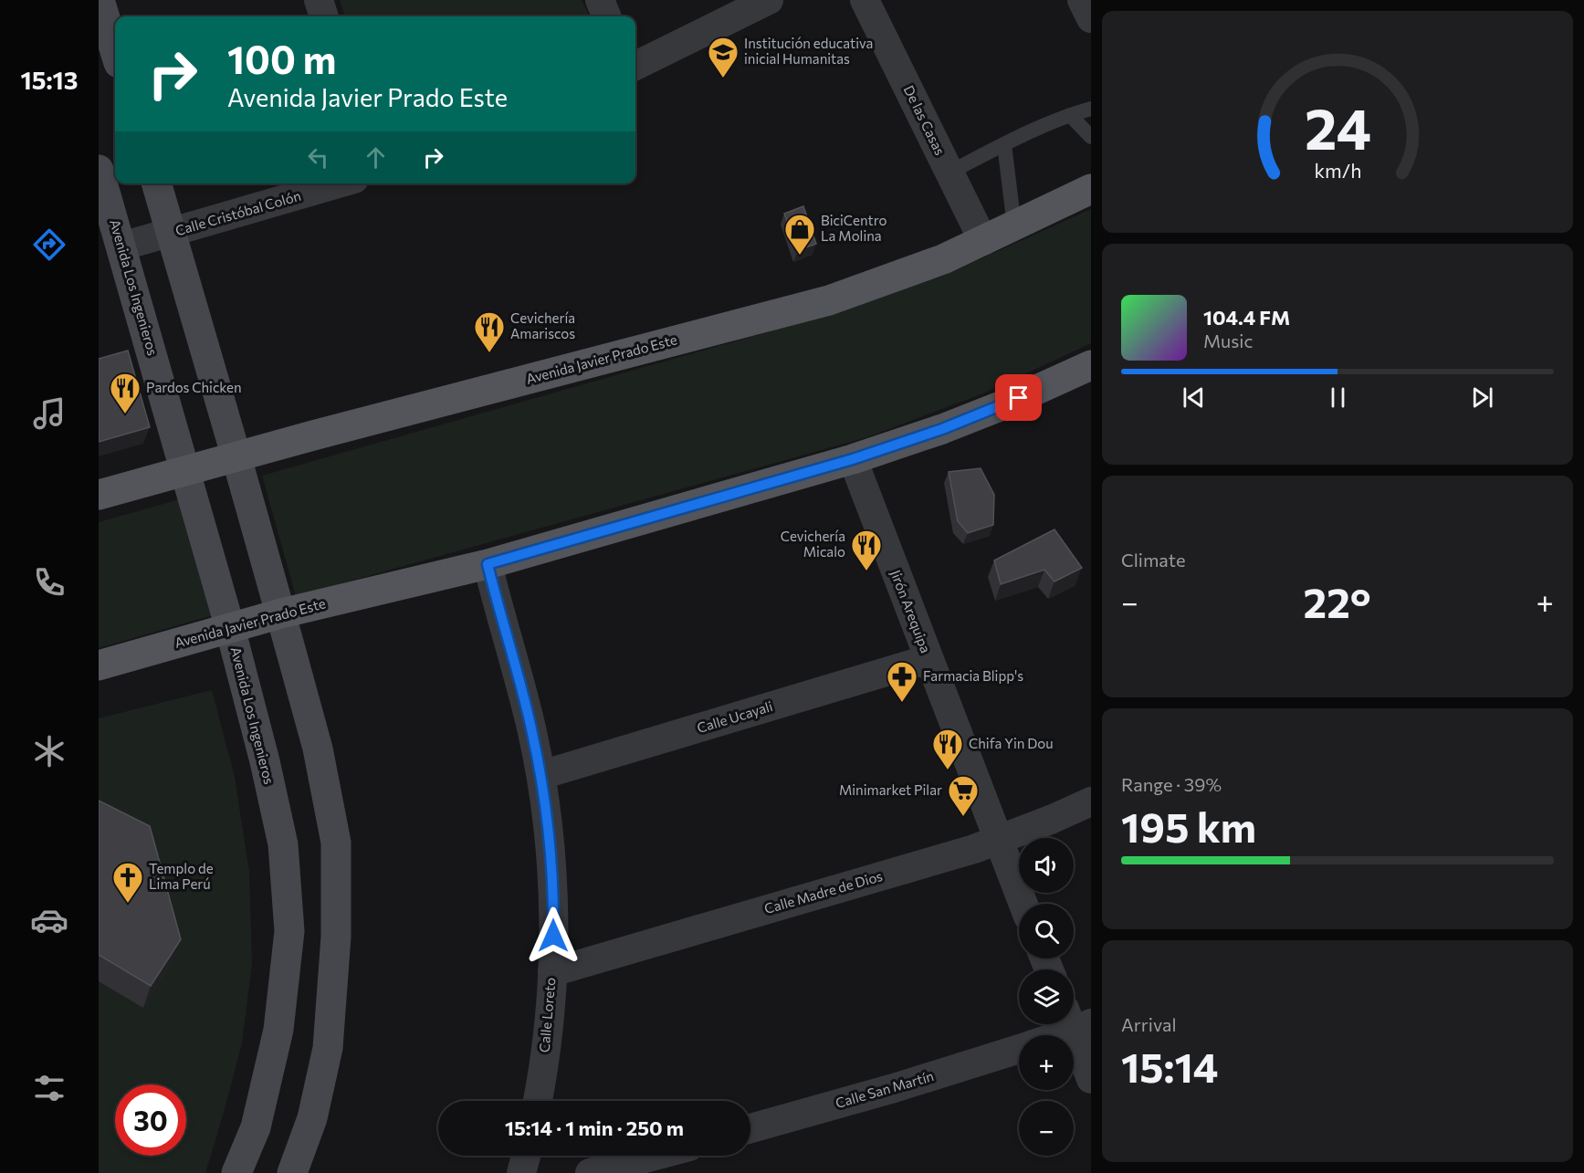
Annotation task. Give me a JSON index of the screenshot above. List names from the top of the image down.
{
  "streets": {
    "main road": ["Avenida Javier Prado Este"],
    "street": [
      "De las Casas",
      "Calle Cristóbal Colón",
      "Avenida Los Ingenieros",
      "Jirón Arequipa",
      "Calle Ucayali",
      "Calle Madre de Dios",
      "Calle Loreto",
      "Calle San Martín"
    ]
  },
  "crossings": [
    ["De las Casas", "Avenida Javier Prado Este"],
    ["Calle Cristóbal Colón", "Avenida Los Ingenieros"],
    ["Avenida Los Ingenieros", "Avenida Javier Prado Este"],
    ["Avenida Javier Prado Este", "Jirón Arequipa"],
    ["Avenida Javier Prado Este", "Calle Loreto"],
    ["Jirón Arequipa", "Calle Ucayali"],
    ["Jirón Arequipa", "Calle Madre de Dios"],
    ["Calle Ucayali", "Calle Loreto"],
    ["Calle Madre de Dios", "Calle Loreto"]
  ],
  "places": {
    "school or university": ["Institución educativa inicial Humanitas"],
    "shop": ["BiciCentro La Molina"],
    "restaurant": [
      "Cevichería Amariscos",
      "Pardos Chicken",
      "Cevichería Micalo",
      "Chifa Yin Dou"
    ],
    "pharmacy": ["Farmacia Blipp's"],
    "supermarket": ["Minimarket Pilar"],
    "church": ["Templo de Lima Perú"]
  },
  "page": {
    "tabs": "15:13",
    "turn": ["100 m", "Avenida Javier Prado Este"],
    "song": ["104.4 FM", "Music"],
    "tile": [
      "Climate",
      ["Range · 39%", "195 km"],
      ["Arrival", "15:14"]
    ],
    "heat": ["−", "22°", "+"],
    "map_buttons": ["+", "−"],
    "limit": "30",
    "trip": "15:14 · 1 min · 250 m",
    "gauge": ["24", "km/h"]
  }
}
